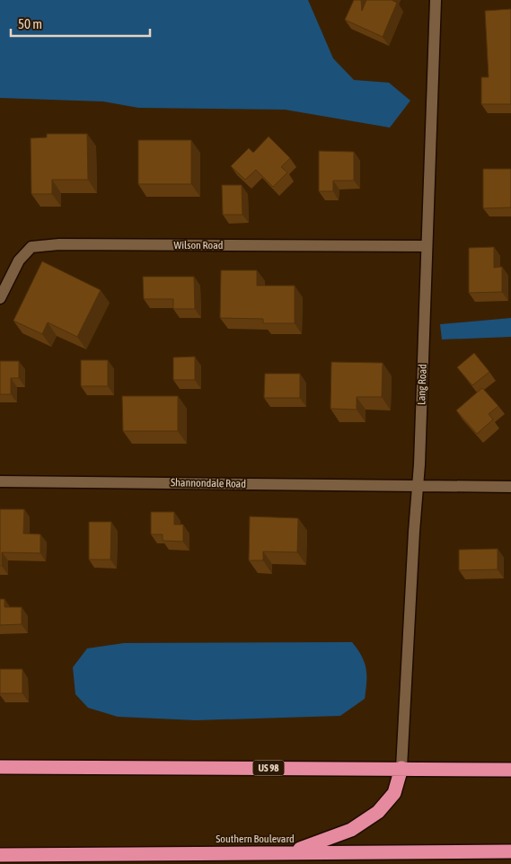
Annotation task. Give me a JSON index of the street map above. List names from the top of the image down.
{
  "streets": {
    "highway": ["US 98", "Southern Boulevard"],
    "street": ["Wilson Road", "Lang Road", "Shannondale Road"]
  },
  "crossings": [
    ["Wilson Road", "Lang Road"],
    ["Lang Road", "Shannondale Road"],
    ["Lang Road", "US 98"]
  ],
  "scale_bar": "50 m"
}
